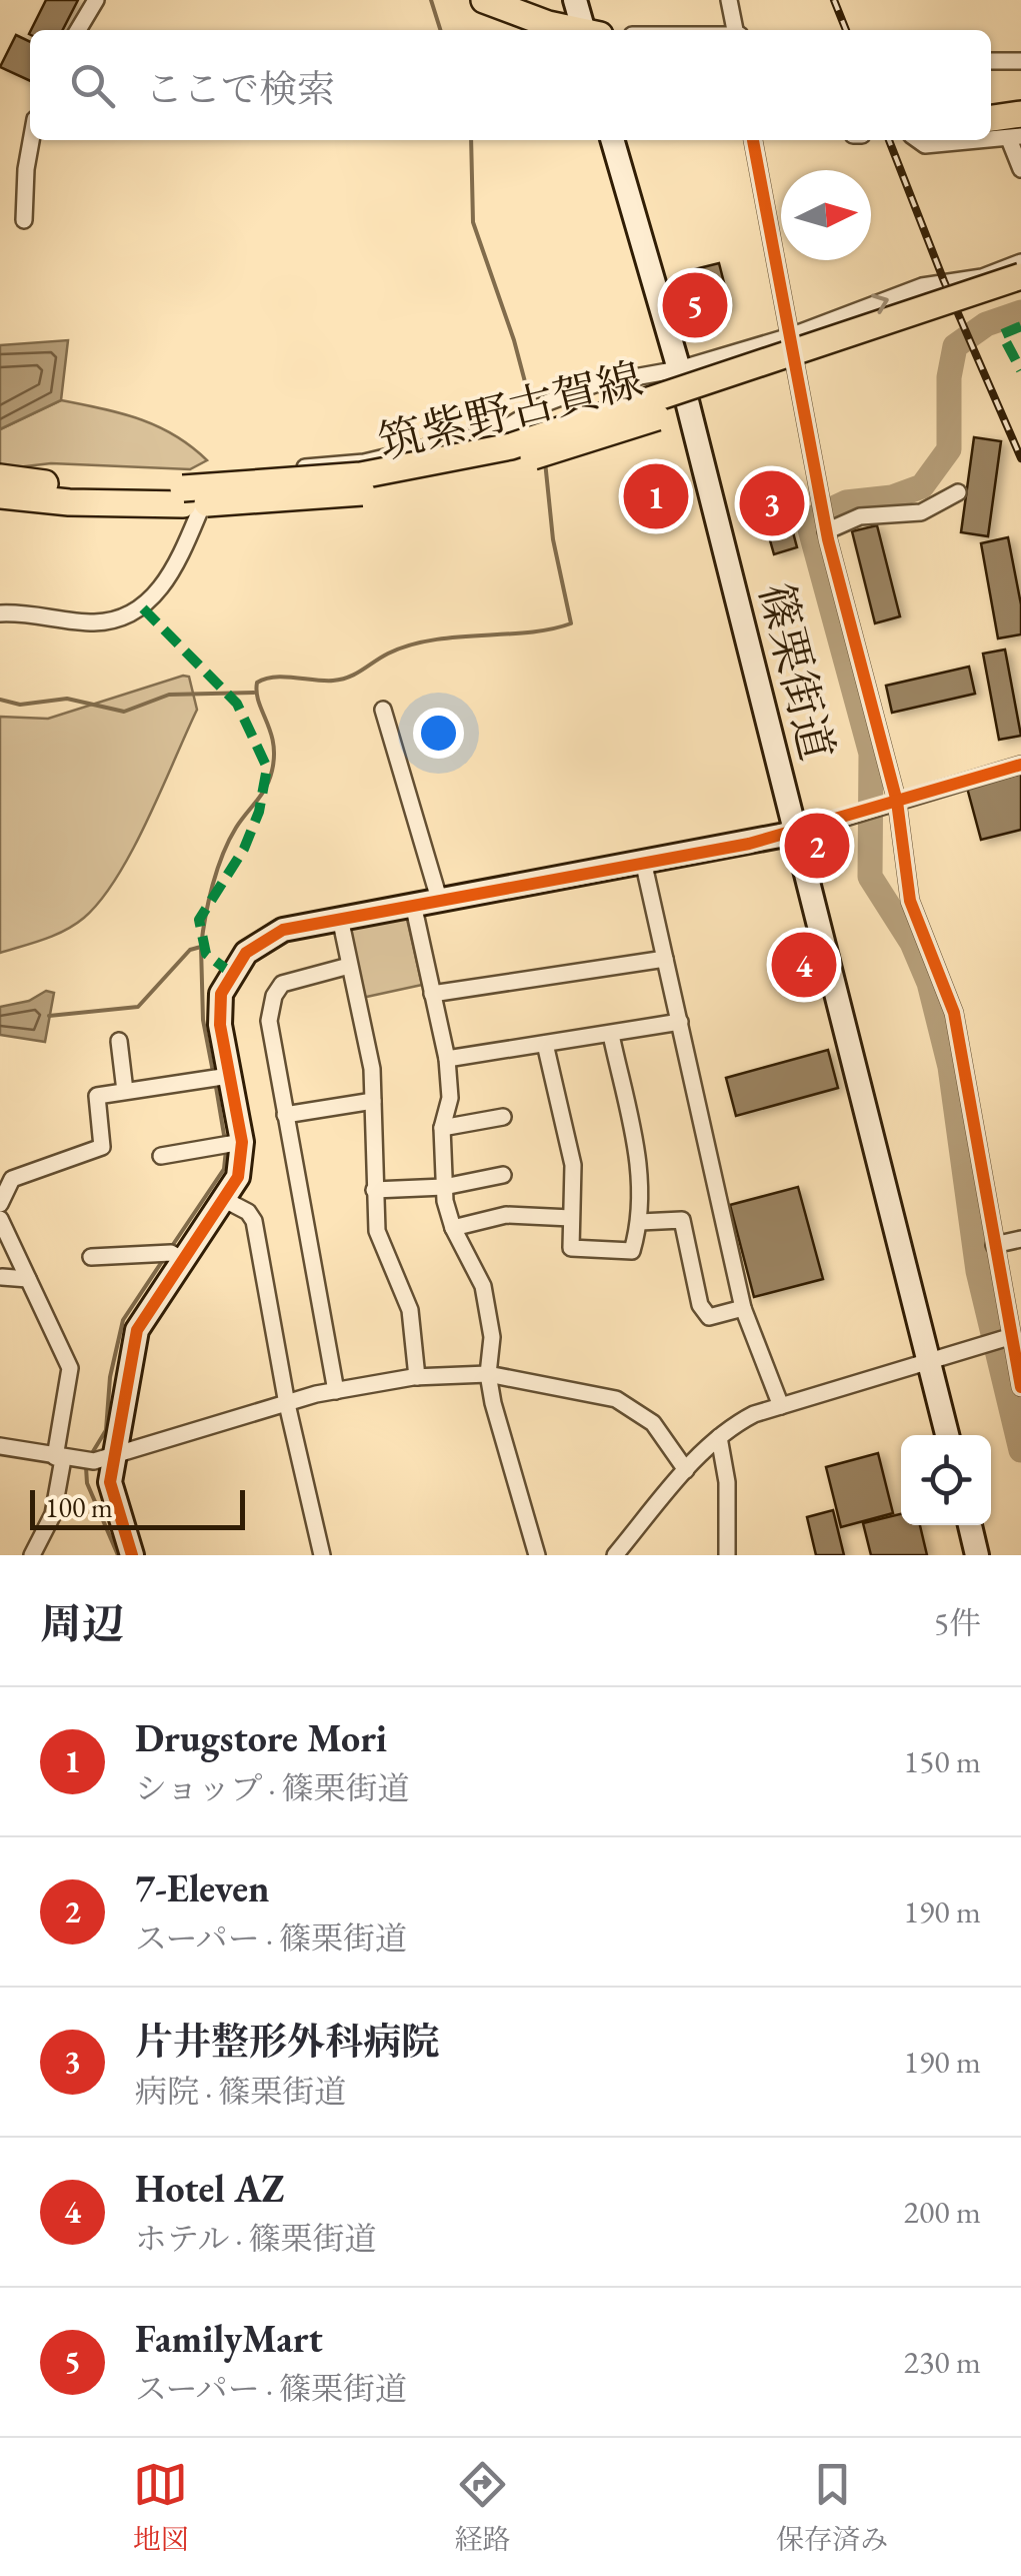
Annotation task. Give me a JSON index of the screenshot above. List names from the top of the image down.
{
  "streets": {
    "main road": ["筑紫野古賀線", "篠栗街道"]
  },
  "scale_bar": "100 m",
  "north": "right",
  "page": {
    "search": "ここで検索",
    "pins": [
      "5",
      "1",
      "3",
      "2",
      "4"
    ],
    "scale": "100 m",
    "heading": ["周辺", "5件"],
    "list": [
      {
        "mark": "1",
        "name": "Drugstore Mori",
        "note": "ショップ · 篠栗街道",
        "value": "150 m"
      },
      {
        "mark": "2",
        "name": "7-Eleven",
        "note": "スーパー · 篠栗街道",
        "value": "190 m"
      },
      {
        "mark": "3",
        "name": "片井整形外科病院",
        "note": "病院 · 篠栗街道",
        "value": "190 m"
      },
      {
        "mark": "4",
        "name": "Hotel AZ",
        "note": "ホテル · 篠栗街道",
        "value": "200 m"
      },
      {
        "mark": "5",
        "name": "FamilyMart",
        "note": "スーパー · 篠栗街道",
        "value": "230 m"
      }
    ],
    "nav": ["地図", "経路", "保存済み"]
  }
}
